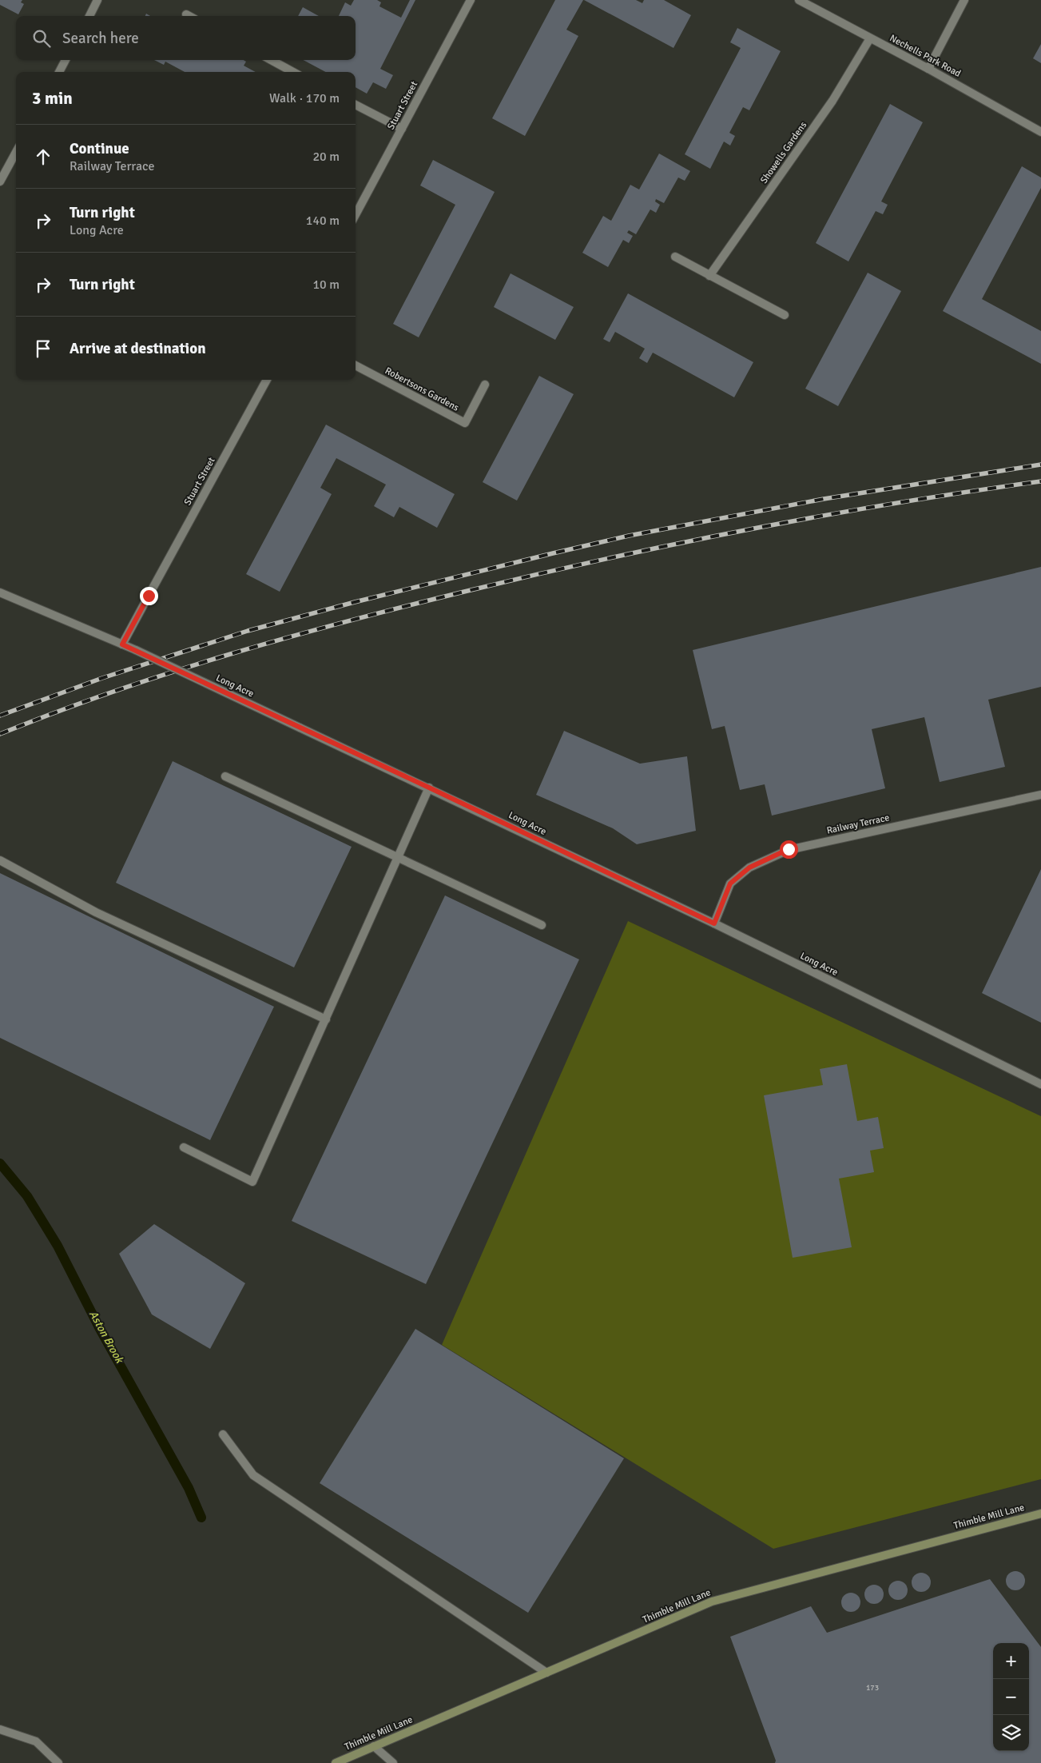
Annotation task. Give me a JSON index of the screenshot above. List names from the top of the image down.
{
  "streets": {
    "main road": ["Thimble Mill Lane"],
    "street": [
      "Nechells Park Road",
      "Stuart Street",
      "Showells Gardens",
      "Robertsons Gardens",
      "Long Acre",
      "Railway Terrace"
    ]
  },
  "crossings": [
    ["Nechells Park Road", "Showells Gardens"],
    ["Stuart Street", "Long Acre"],
    ["Long Acre", "Railway Terrace"]
  ],
  "water": ["Aston Brook"],
  "house_numbers": ["173"],
  "page": {
    "search": "Search here",
    "heading": ["3 min", "Walk · 170 m"],
    "list": [
      ["Continue", "Railway Terrace", "20 m"],
      ["Turn right", "Long Acre", "140 m"],
      ["Turn right", "10 m"],
      "Arrive at destination"
    ],
    "map_buttons": ["+", "−"]
  }
}
